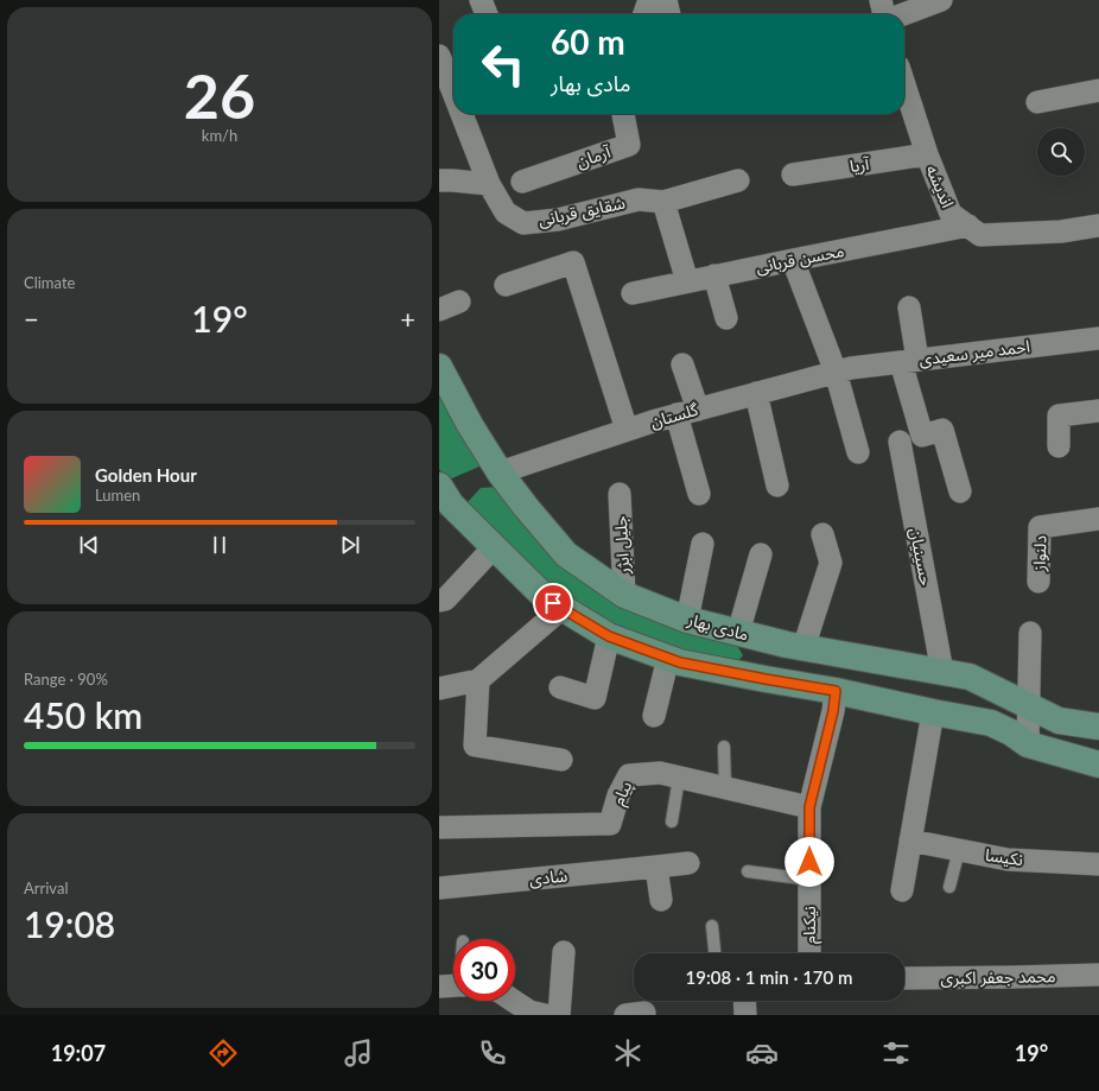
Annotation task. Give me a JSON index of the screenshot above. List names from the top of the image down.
{
  "streets": {
    "street": [
      "آرمان",
      "آریا",
      "اندیشه",
      "شقایق قربانی",
      "محسن قربانی",
      "احمد میر سعیدی",
      "گلستان",
      "جلیل ابژر",
      "دلنواز",
      "حسینیان",
      "مادی بهار",
      "پیام",
      "نکیسا",
      "شادی",
      "نیکنام",
      "محمد جعفر اکبری"
    ]
  },
  "crossings": [
    ["آریا", "اندیشه"],
    ["اندیشه", "محسن قربانی"],
    ["احمد میر سعیدی", "گلستان"],
    ["گلستان", "مادی بهار"],
    ["جلیل ابژر", "مادی بهار"],
    ["حسینیان", "مادی بهار"],
    ["پیام", "نیکنام"]
  ],
  "page": {
    "tile": [
      ["26", "km/h"],
      "Climate",
      ["Range · 90%", "450 km"],
      ["Arrival", "19:08"]
    ],
    "turn": ["60 m", "مادی بهار"],
    "heat": ["−", "19°", "+"],
    "song": ["Golden Hour", "Lumen"],
    "limit": "30",
    "trip": "19:08 · 1 min · 170 m",
    "tabs": ["19:07", "19°"]
  }
}
